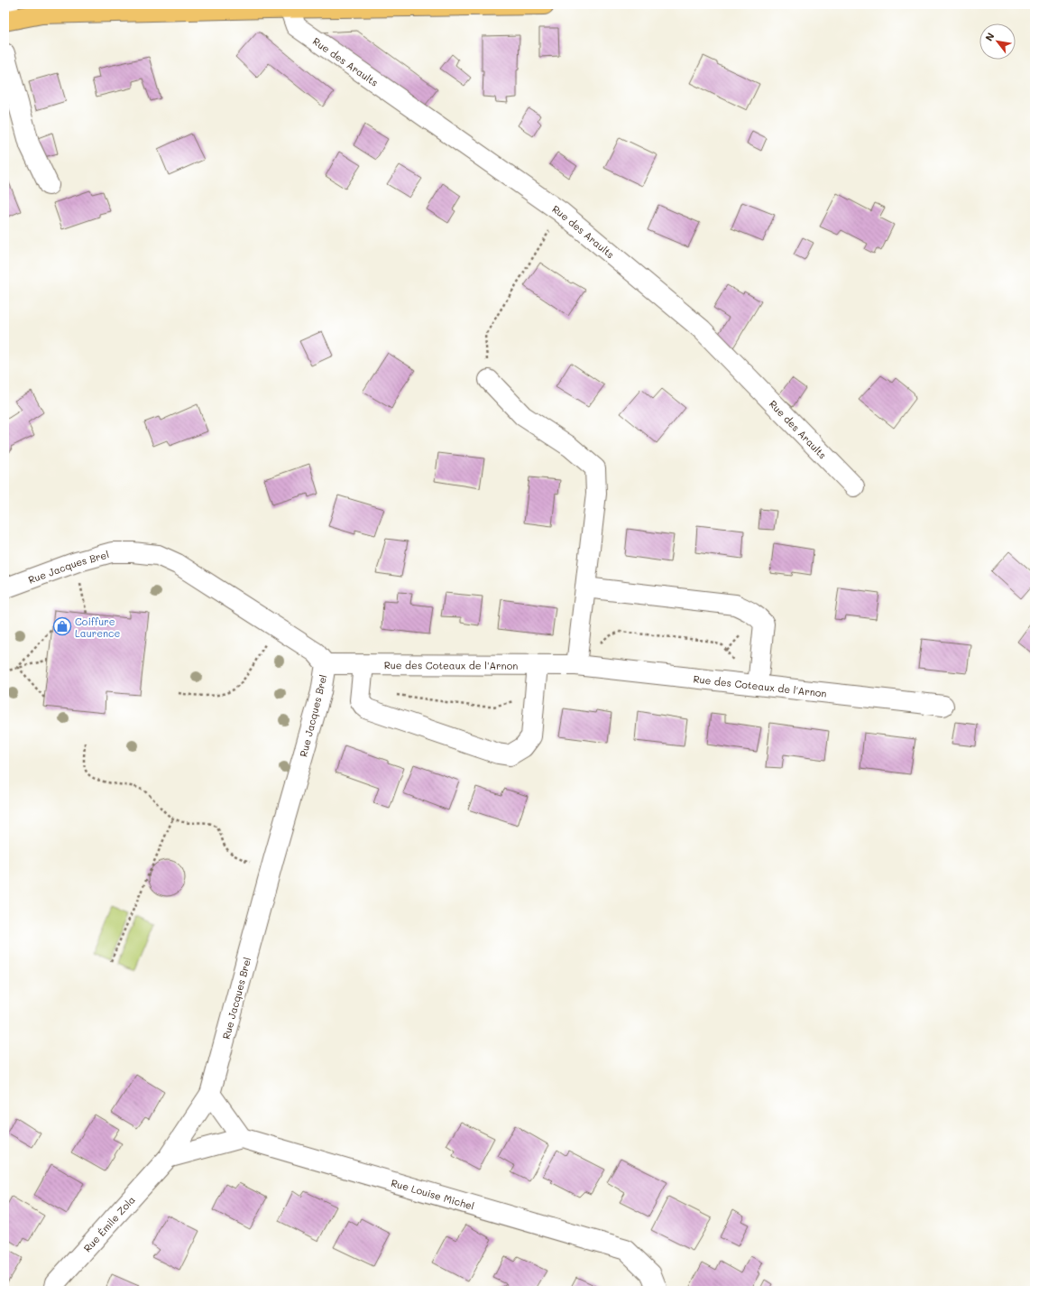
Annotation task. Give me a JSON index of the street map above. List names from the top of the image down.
{
  "streets": {
    "street": [
      "Rue des Araults",
      "Rue Jacques Brel",
      "Rue des Coteaux de l'Arnon",
      "Rue Louise Michel",
      "Rue Émile Zola"
    ]
  },
  "crossings": [
    ["Rue Jacques Brel", "Rue des Coteaux de l'Arnon"],
    ["Rue Jacques Brel", "Rue Émile Zola"]
  ],
  "places": {
    "shop": ["Coiffure Laurence"]
  },
  "north": "top left"
}
